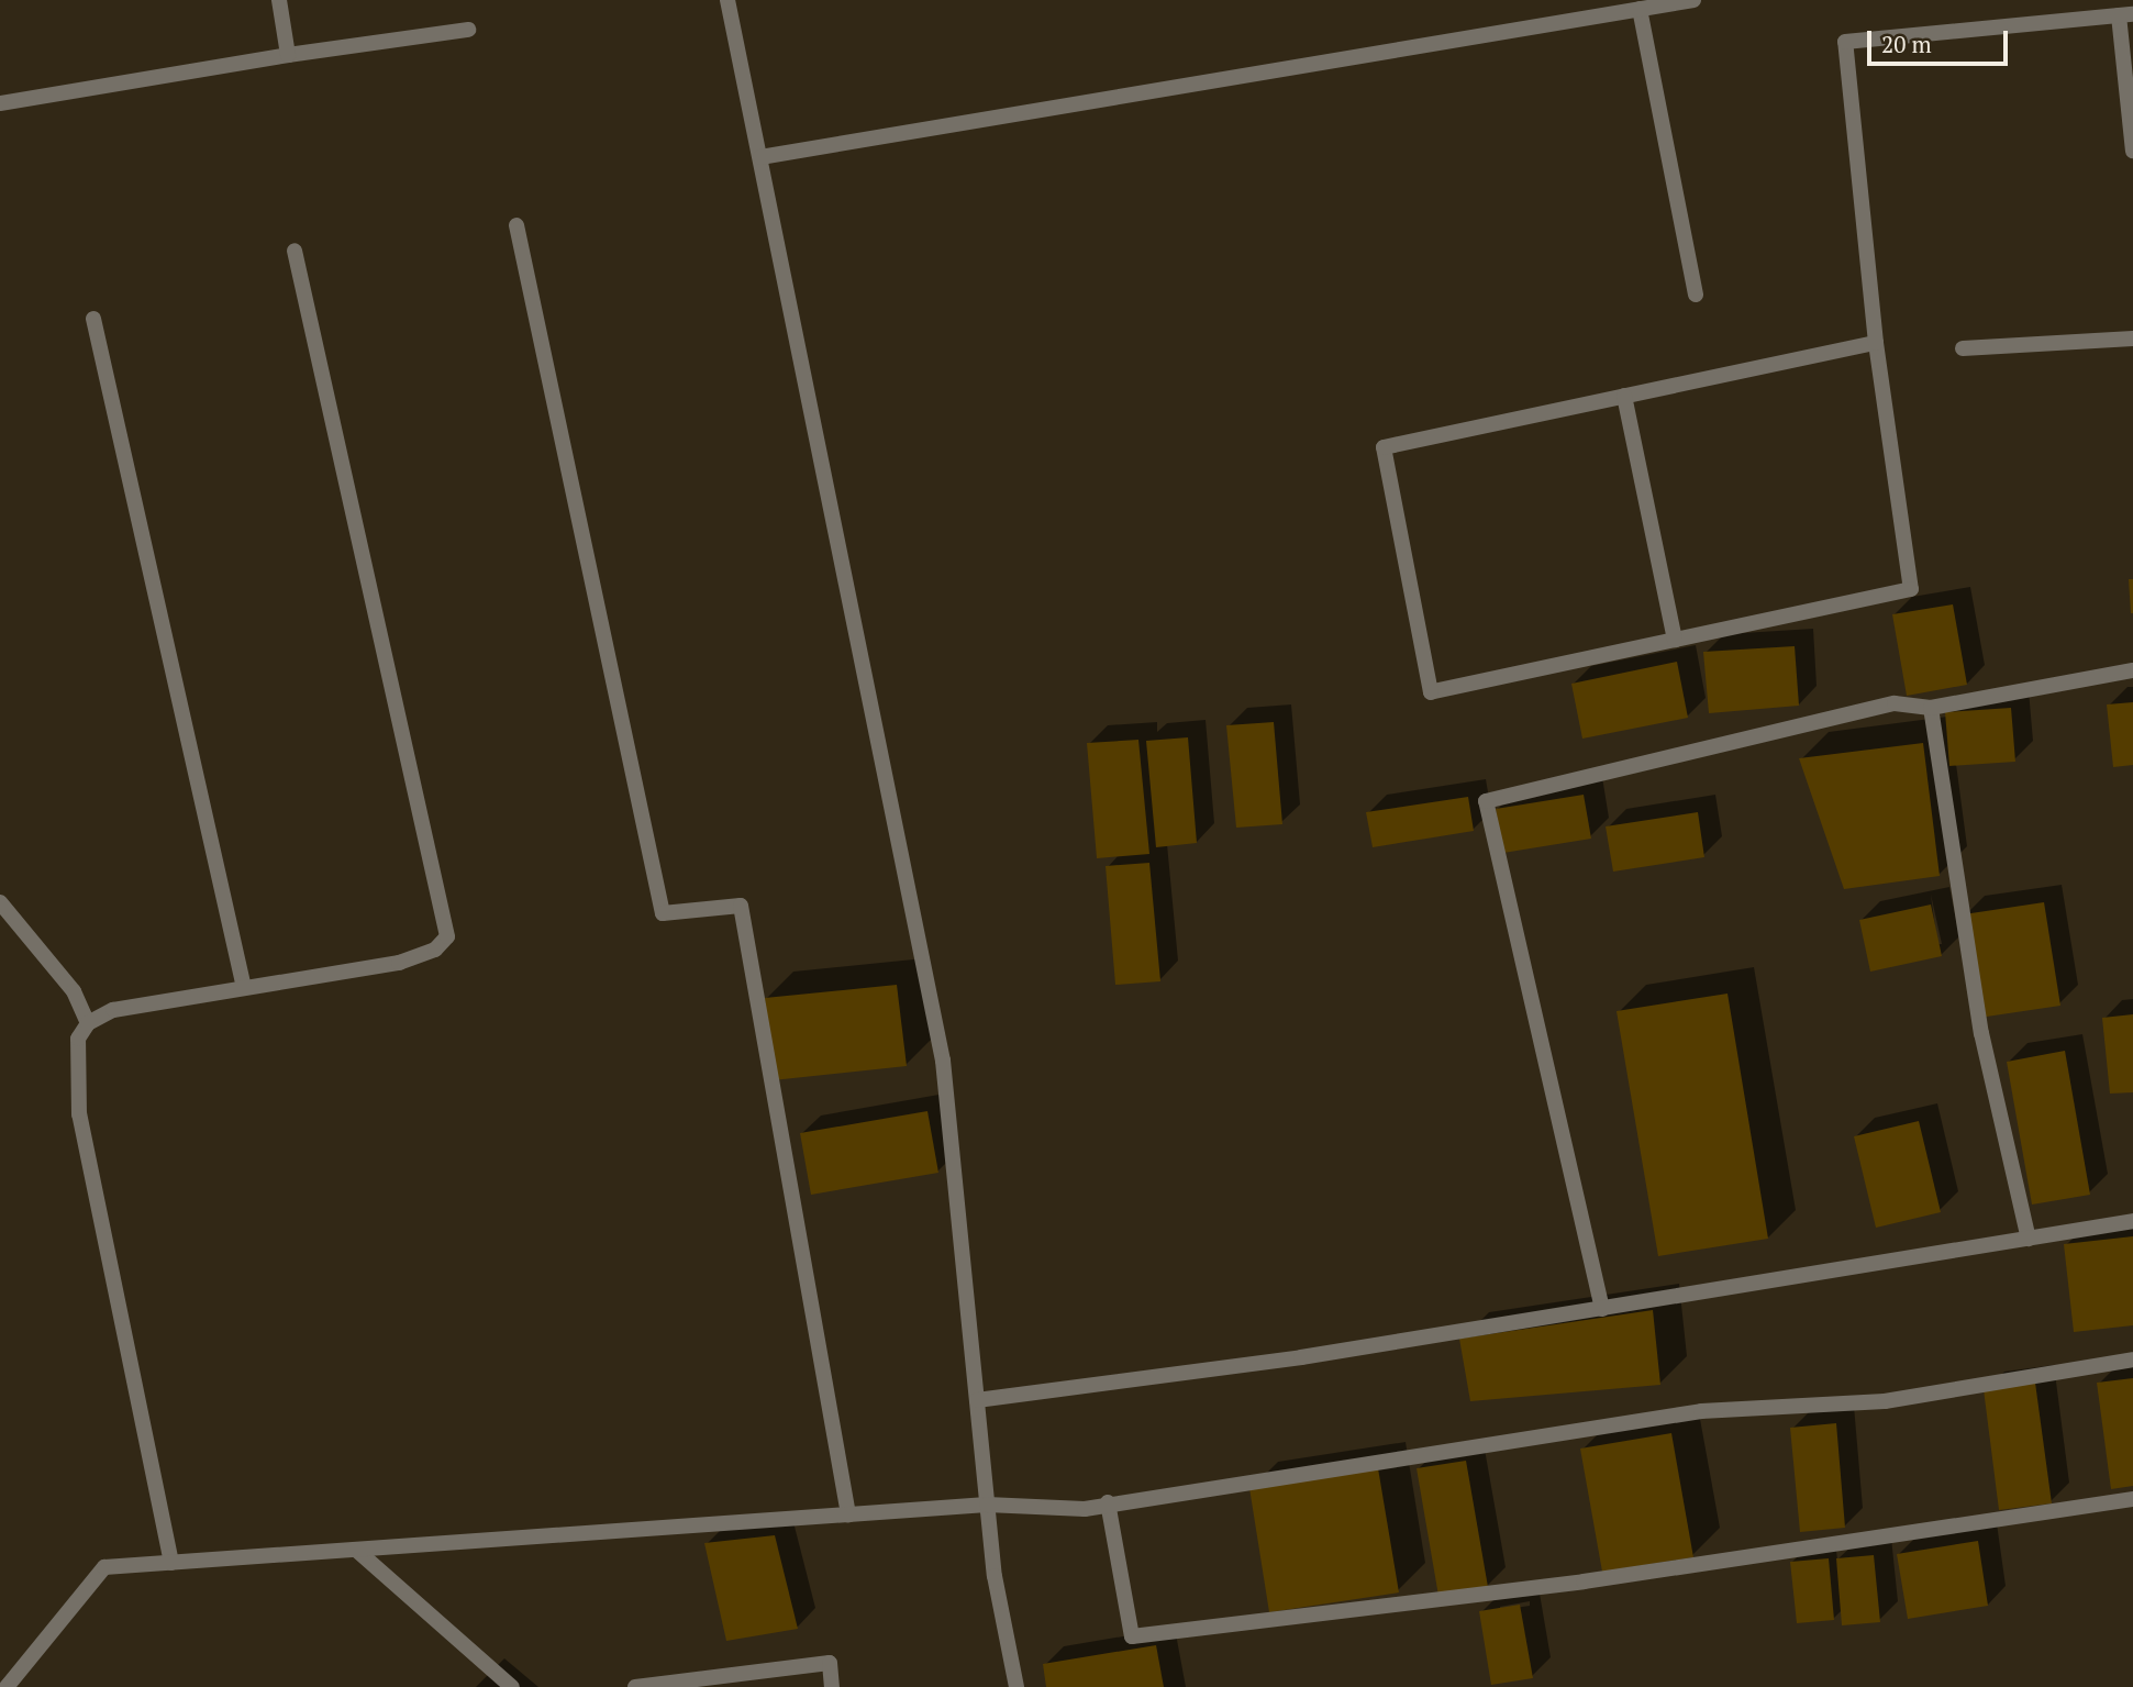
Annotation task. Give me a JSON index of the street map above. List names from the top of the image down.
{
  "scale_bar": "20 m"
}
